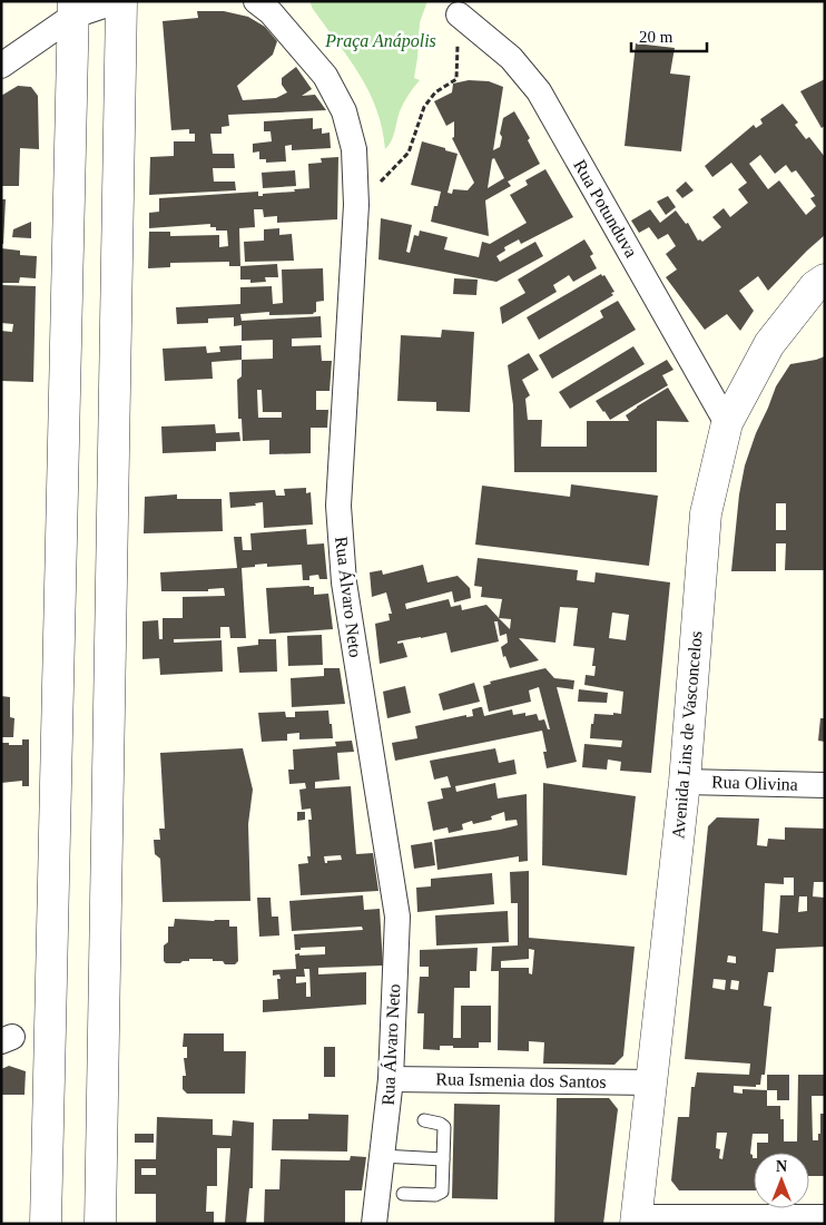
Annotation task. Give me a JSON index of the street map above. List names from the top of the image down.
{
  "streets": {
    "street": [
      "Rua Potunduva",
      "Rua Álvaro Neto",
      "Avenida Lins de Vasconcelos",
      "Rua Olivina",
      "Rua Ismenia dos Santos"
    ]
  },
  "crossings": [
    ["Rua Potunduva", "Avenida Lins de Vasconcelos"],
    ["Rua Álvaro Neto", "Rua Ismenia dos Santos"],
    ["Avenida Lins de Vasconcelos", "Rua Olivina"],
    ["Avenida Lins de Vasconcelos", "Rua Ismenia dos Santos"]
  ],
  "parks": ["Praça Anápolis"],
  "scale_bar": "20 m",
  "north": "top"
}
